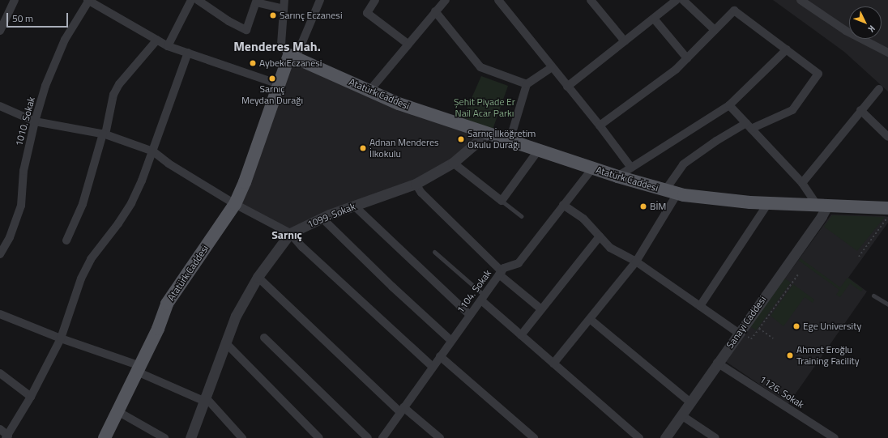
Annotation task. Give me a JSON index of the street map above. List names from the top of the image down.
{
  "streets": {
    "main road": ["Atatürk Caddesi"],
    "street": [
      "1010. Sokak",
      "1099. Sokak",
      "1104. Sokak",
      "Sanayi Caddesi",
      "1126. Sokak"
    ]
  },
  "crossings": [
    ["Atatürk Caddesi", "1099. Sokak"],
    ["Atatürk Caddesi", "1104. Sokak"],
    ["Atatürk Caddesi", "Sanayi Caddesi"],
    ["Sanayi Caddesi", "1126. Sokak"]
  ],
  "districts": ["Menderes Mah.", "Sarnıç"],
  "parks": ["Şehit Piyade Er Nail Acar Parkı"],
  "places": [
    "Sarınç Eczanesi",
    "Aybek Eczanesi",
    "Sarnıç Meydan Durağı",
    "Sarnıç İlköğretim Okulu Durağı",
    "Adnan Menderes İlkokulu",
    "BİM",
    "Ege University",
    "Ahmet Eroğlu Training Facility"
  ],
  "scale_bar": "50 m",
  "north": "bottom right"
}
